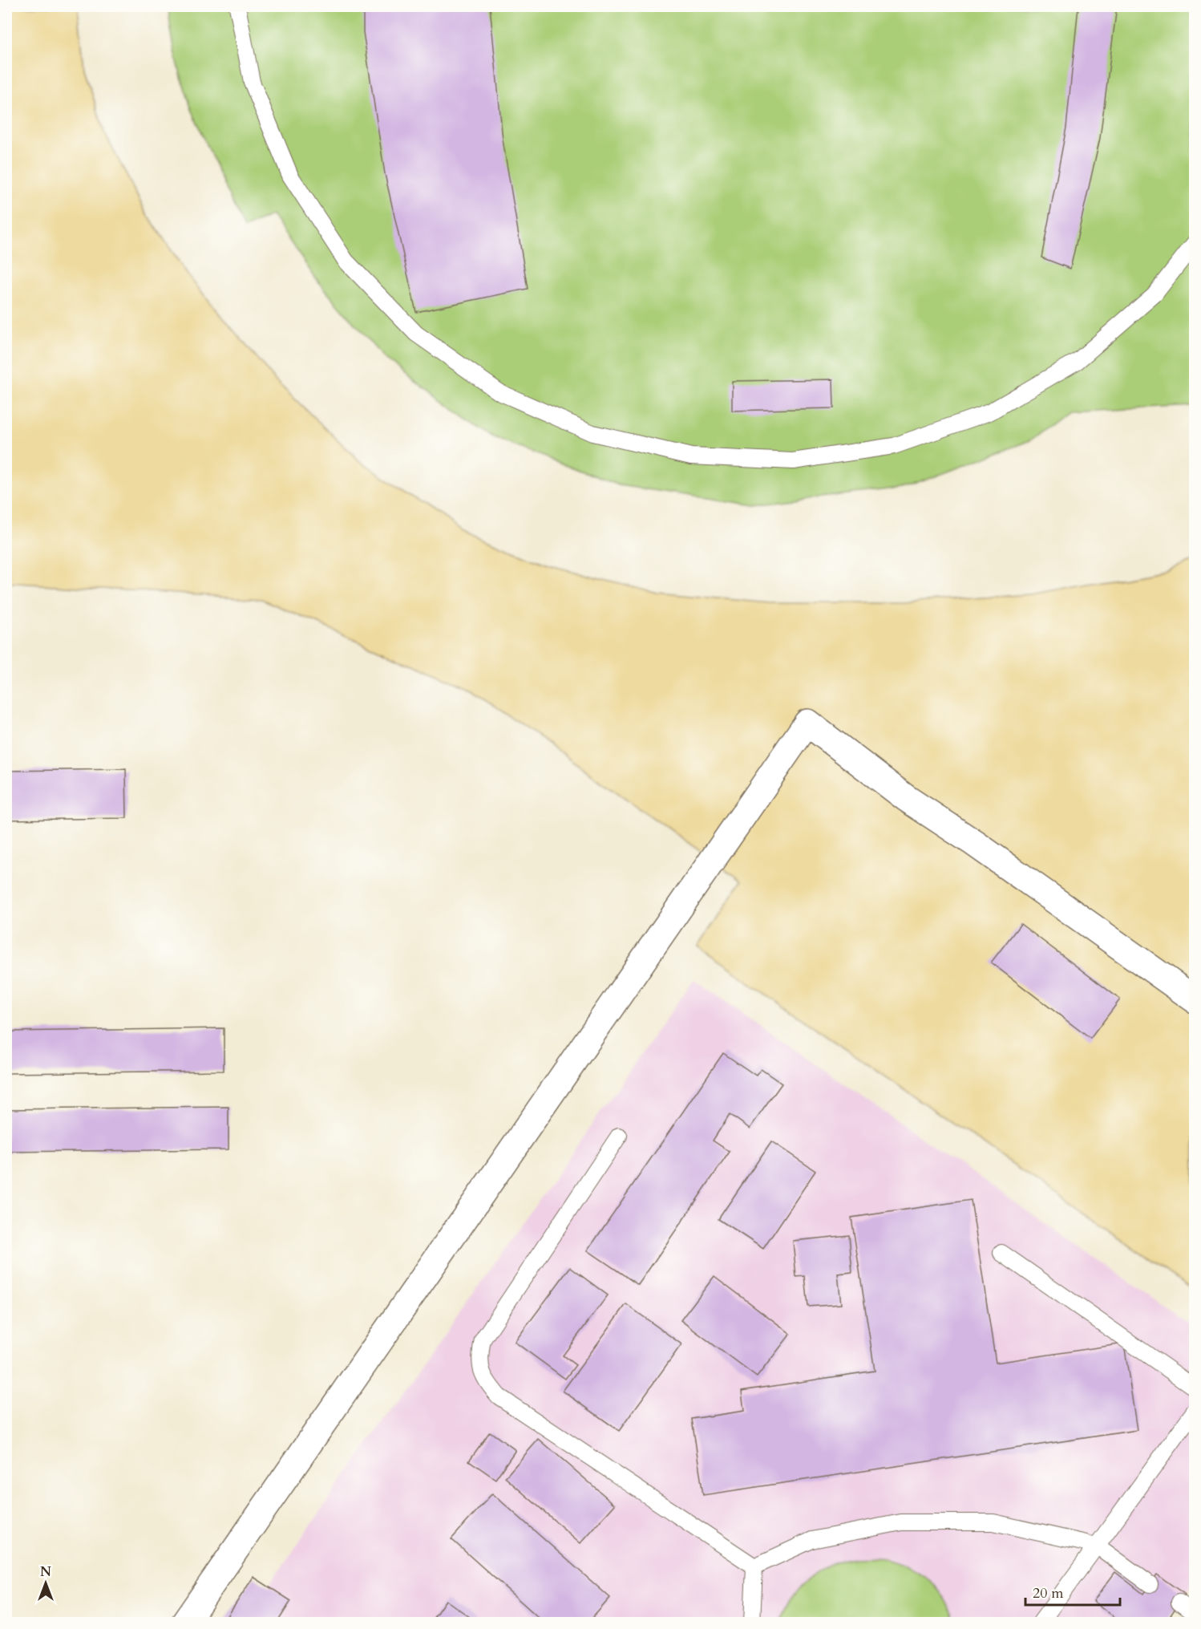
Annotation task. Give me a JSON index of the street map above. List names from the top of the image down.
{
  "scale_bar": "20 m",
  "north": "top"
}
